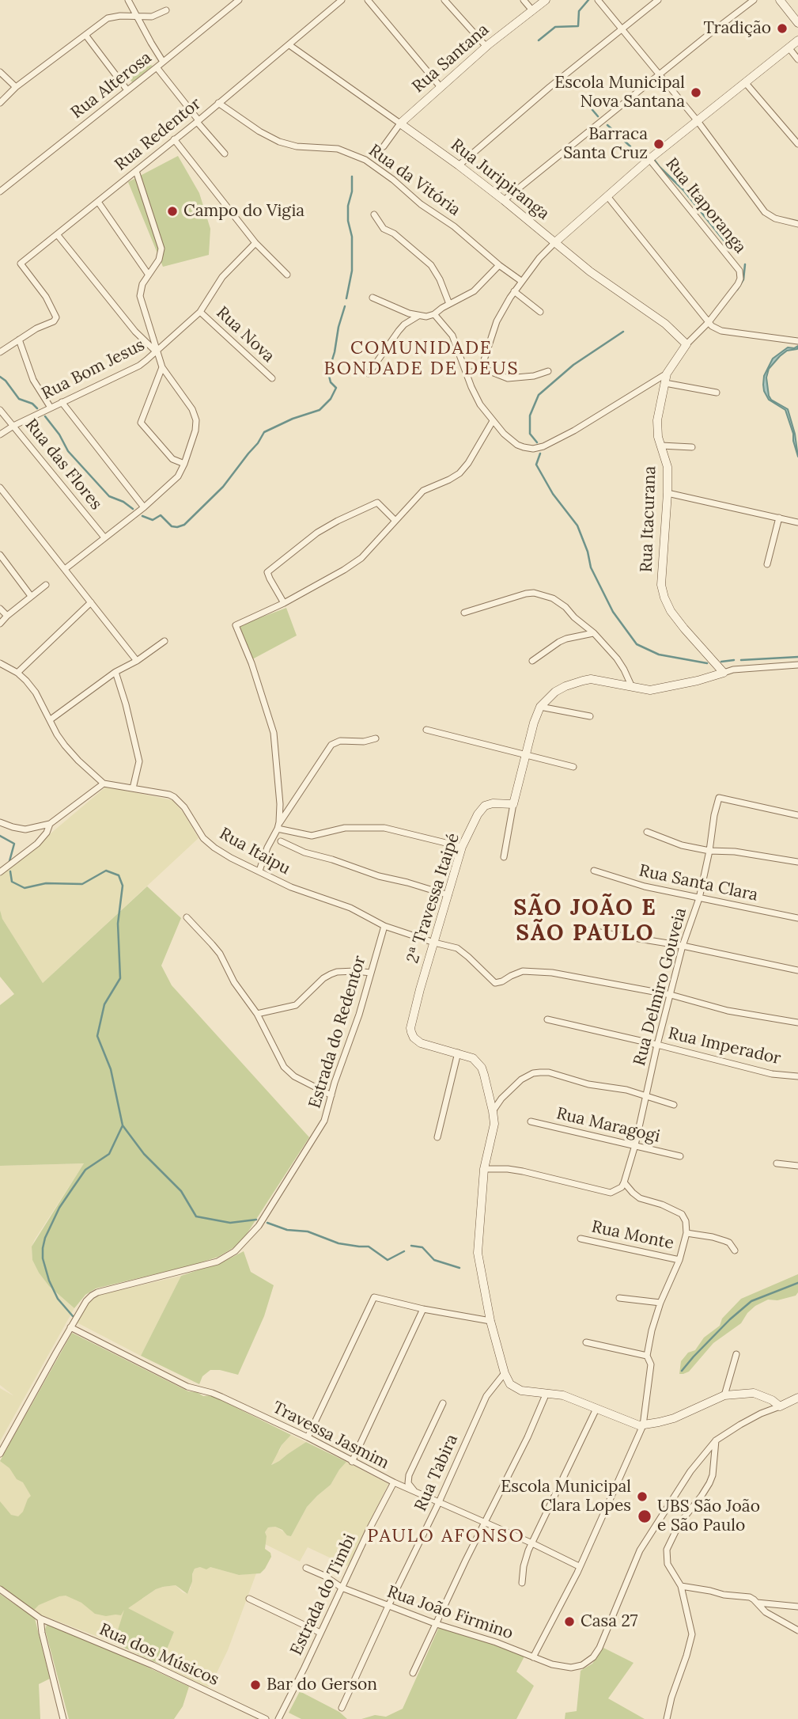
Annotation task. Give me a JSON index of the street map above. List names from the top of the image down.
{
  "streets": {
    "street": [
      "Rua Santana",
      "Rua Alterosa",
      "Rua Redentor",
      "Rua Juripiranga",
      "Rua da Vitória",
      "Rua Itaporanga",
      "Rua Nova",
      "Rua Bom Jesus",
      "Rua das Flores",
      "Rua Itacurana",
      "Rua Itaipu",
      "Rua Santa Clara",
      "2ª Travessa Itaipé",
      "Rua Delmiro Gouveia",
      "Estrada do Redentor",
      "Rua Imperador",
      "Rua Maragogi",
      "Rua Monte",
      "Travessa Jasmim",
      "Rua Tabira",
      "Estrada do Timbi",
      "Rua João Firmino",
      "Rua dos Músicos"
    ]
  },
  "crossings": [
    ["Rua Santana", "Rua Juripiranga"],
    ["Rua Redentor", "Rua Juripiranga"],
    ["Rua Redentor", "Rua da Vitória"],
    ["Rua Juripiranga", "Rua Itacurana"],
    ["Rua Itaporanga", "Rua Itacurana"],
    ["Rua Nova", "Rua Bom Jesus"],
    ["Rua Bom Jesus", "Rua das Flores"],
    ["Rua Itaipu", "2ª Travessa Itaipé"],
    ["Rua Itaipu", "Rua Delmiro Gouveia"],
    ["Rua Itaipu", "Estrada do Redentor"],
    ["Rua Santa Clara", "Rua Delmiro Gouveia"],
    ["2ª Travessa Itaipé", "Rua Tabira"],
    ["Rua Delmiro Gouveia", "Rua Imperador"],
    ["Rua Delmiro Gouveia", "Rua Maragogi"],
    ["Estrada do Redentor", "Travessa Jasmim"],
    ["Travessa Jasmim", "Rua Tabira"],
    ["Travessa Jasmim", "Estrada do Timbi"],
    ["Rua Tabira", "Rua João Firmino"],
    ["Estrada do Timbi", "Rua João Firmino"]
  ],
  "districts": ["COMUNIDADE BONDADE DE DEUS", "SÃO JOÃO E SÃO PAULO", "PAULO AFONSO"],
  "places": [
    "Tradição",
    "Escola Municipal Nova Santana",
    "Barraca Santa Cruz",
    "Campo do Vigia",
    "Escola Municipal Clara Lopes",
    "UBS São João e São Paulo",
    "Casa 27",
    "Bar do Gerson"
  ]
}
